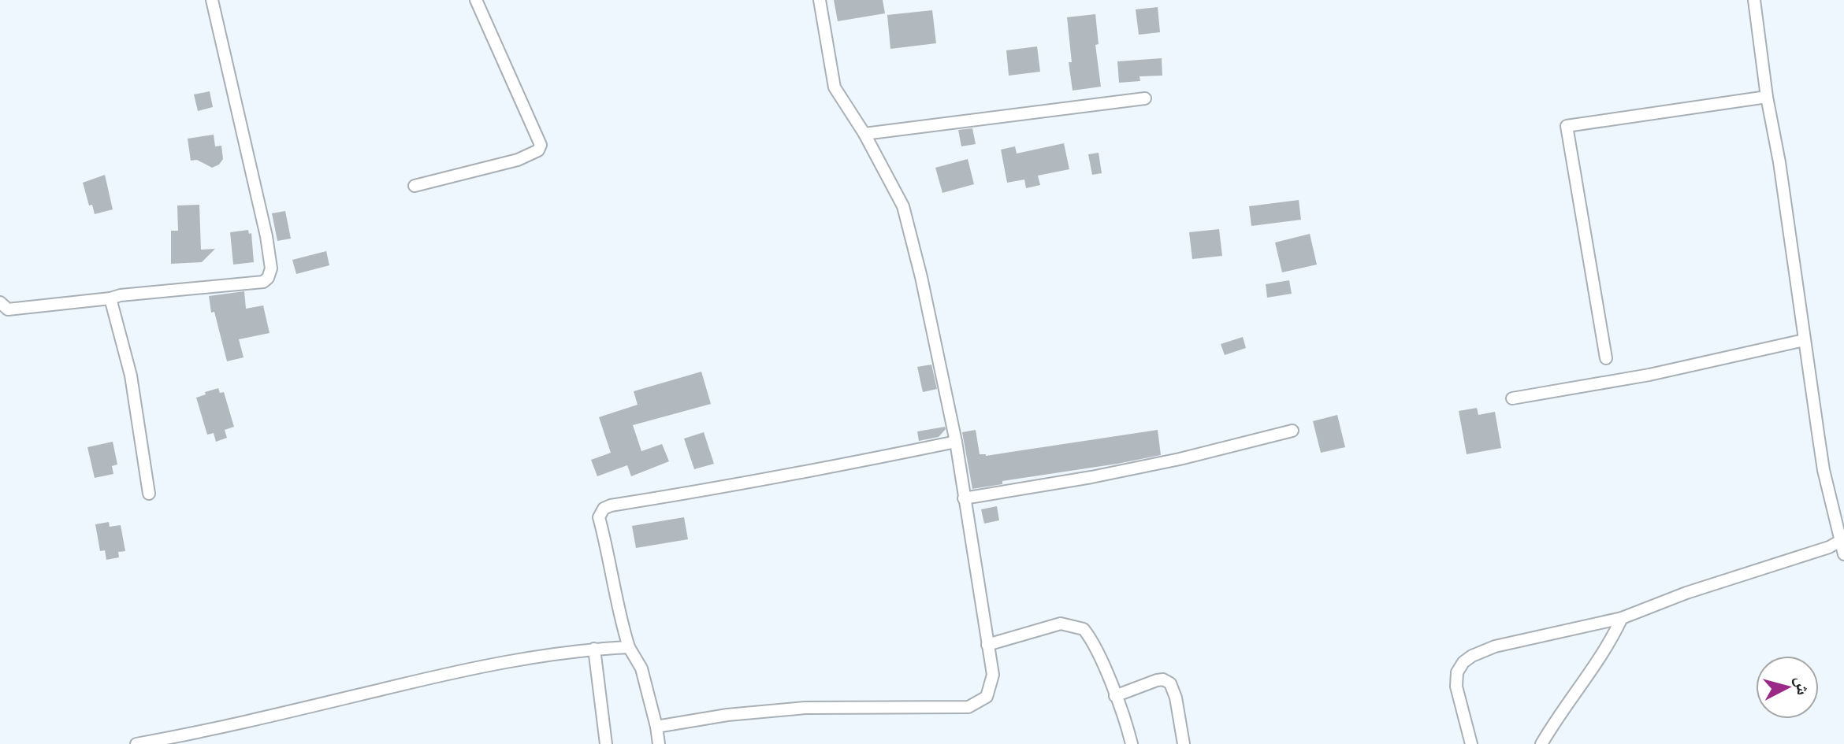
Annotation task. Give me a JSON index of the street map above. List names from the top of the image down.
{
  "north": "right"
}
